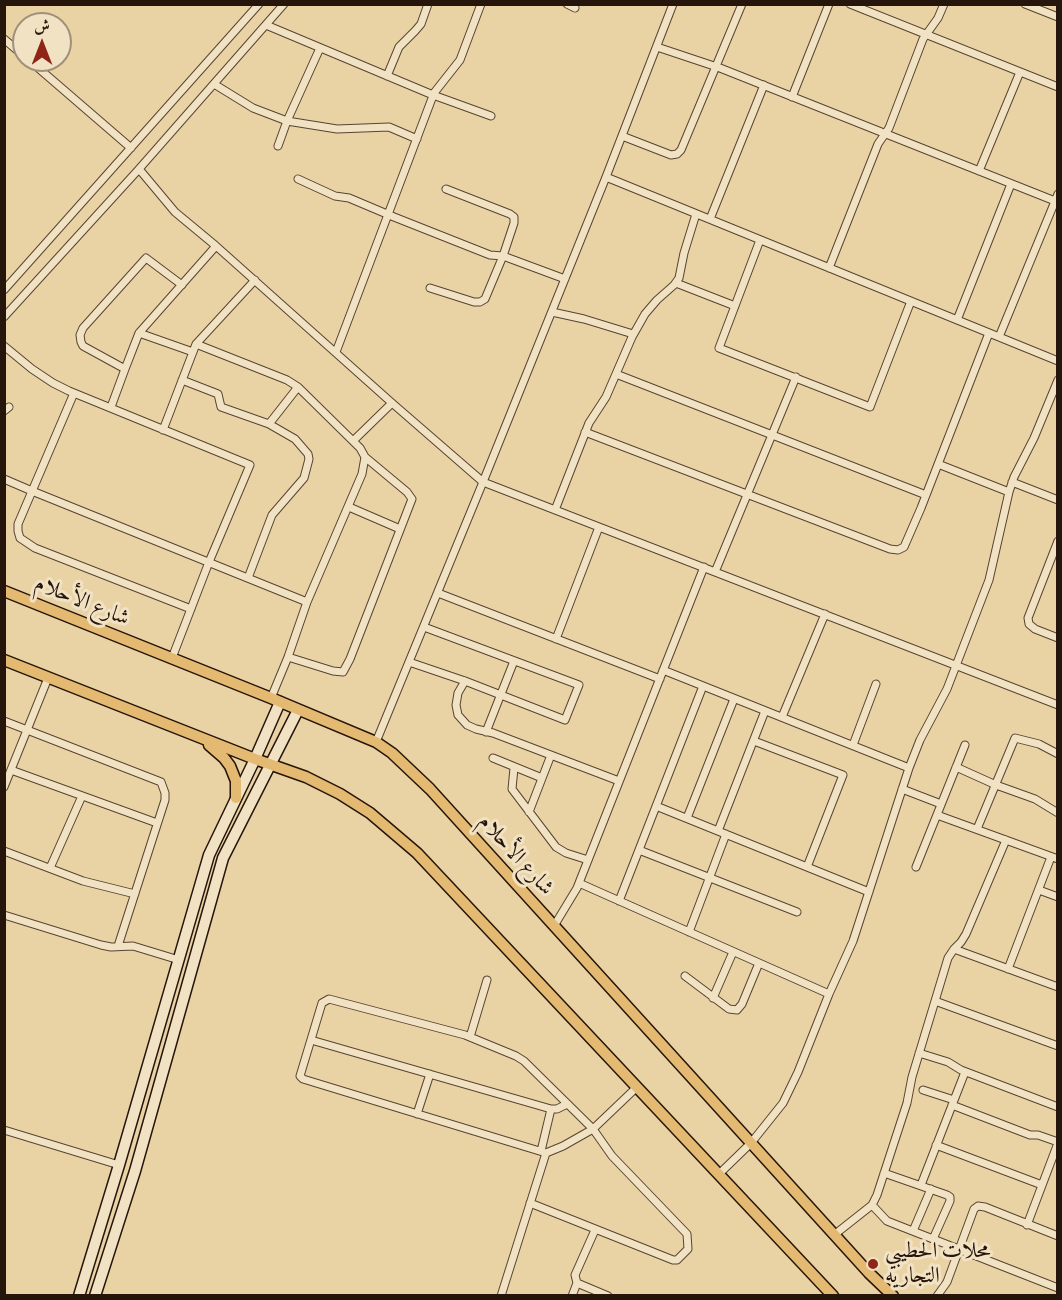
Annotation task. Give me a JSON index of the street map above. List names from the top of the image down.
{
  "streets": {
    "main road": ["شارع الأحلام"]
  },
  "places": ["محلات الحطيبي التجاريه"],
  "north": "top"
}
